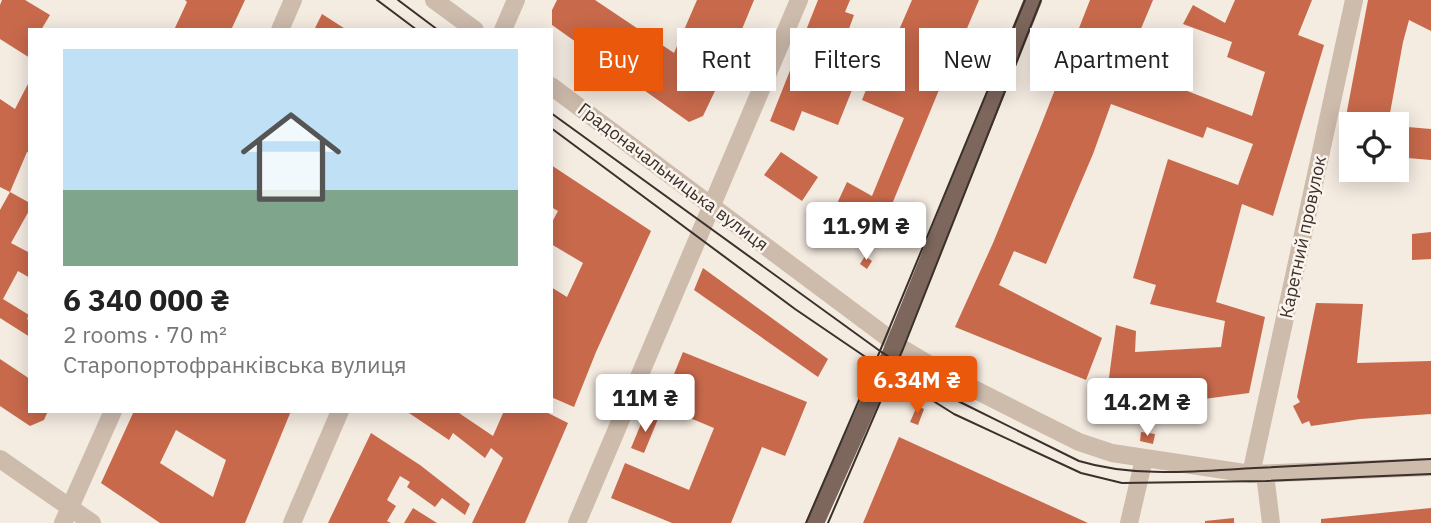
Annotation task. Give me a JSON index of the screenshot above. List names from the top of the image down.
{
  "streets": {
    "street": ["Градоначальницька вулиця", "Каретний провулок"]
  },
  "crossings": [
    ["Градоначальницька вулиця", "Каретний провулок"]
  ],
  "page": {
    "chip": [
      "Buy",
      "Rent",
      "Filters",
      "New",
      "Apartment"
    ],
    "list": [
      {
        "name": "6 340 000 ₴",
        "note": "2 rooms · 70 m² · Старопортофранківська вулиця"
      }
    ],
    "price": [
      "11.9M ₴",
      "6.34M ₴",
      "11M ₴",
      "14.2M ₴"
    ]
  }
}
